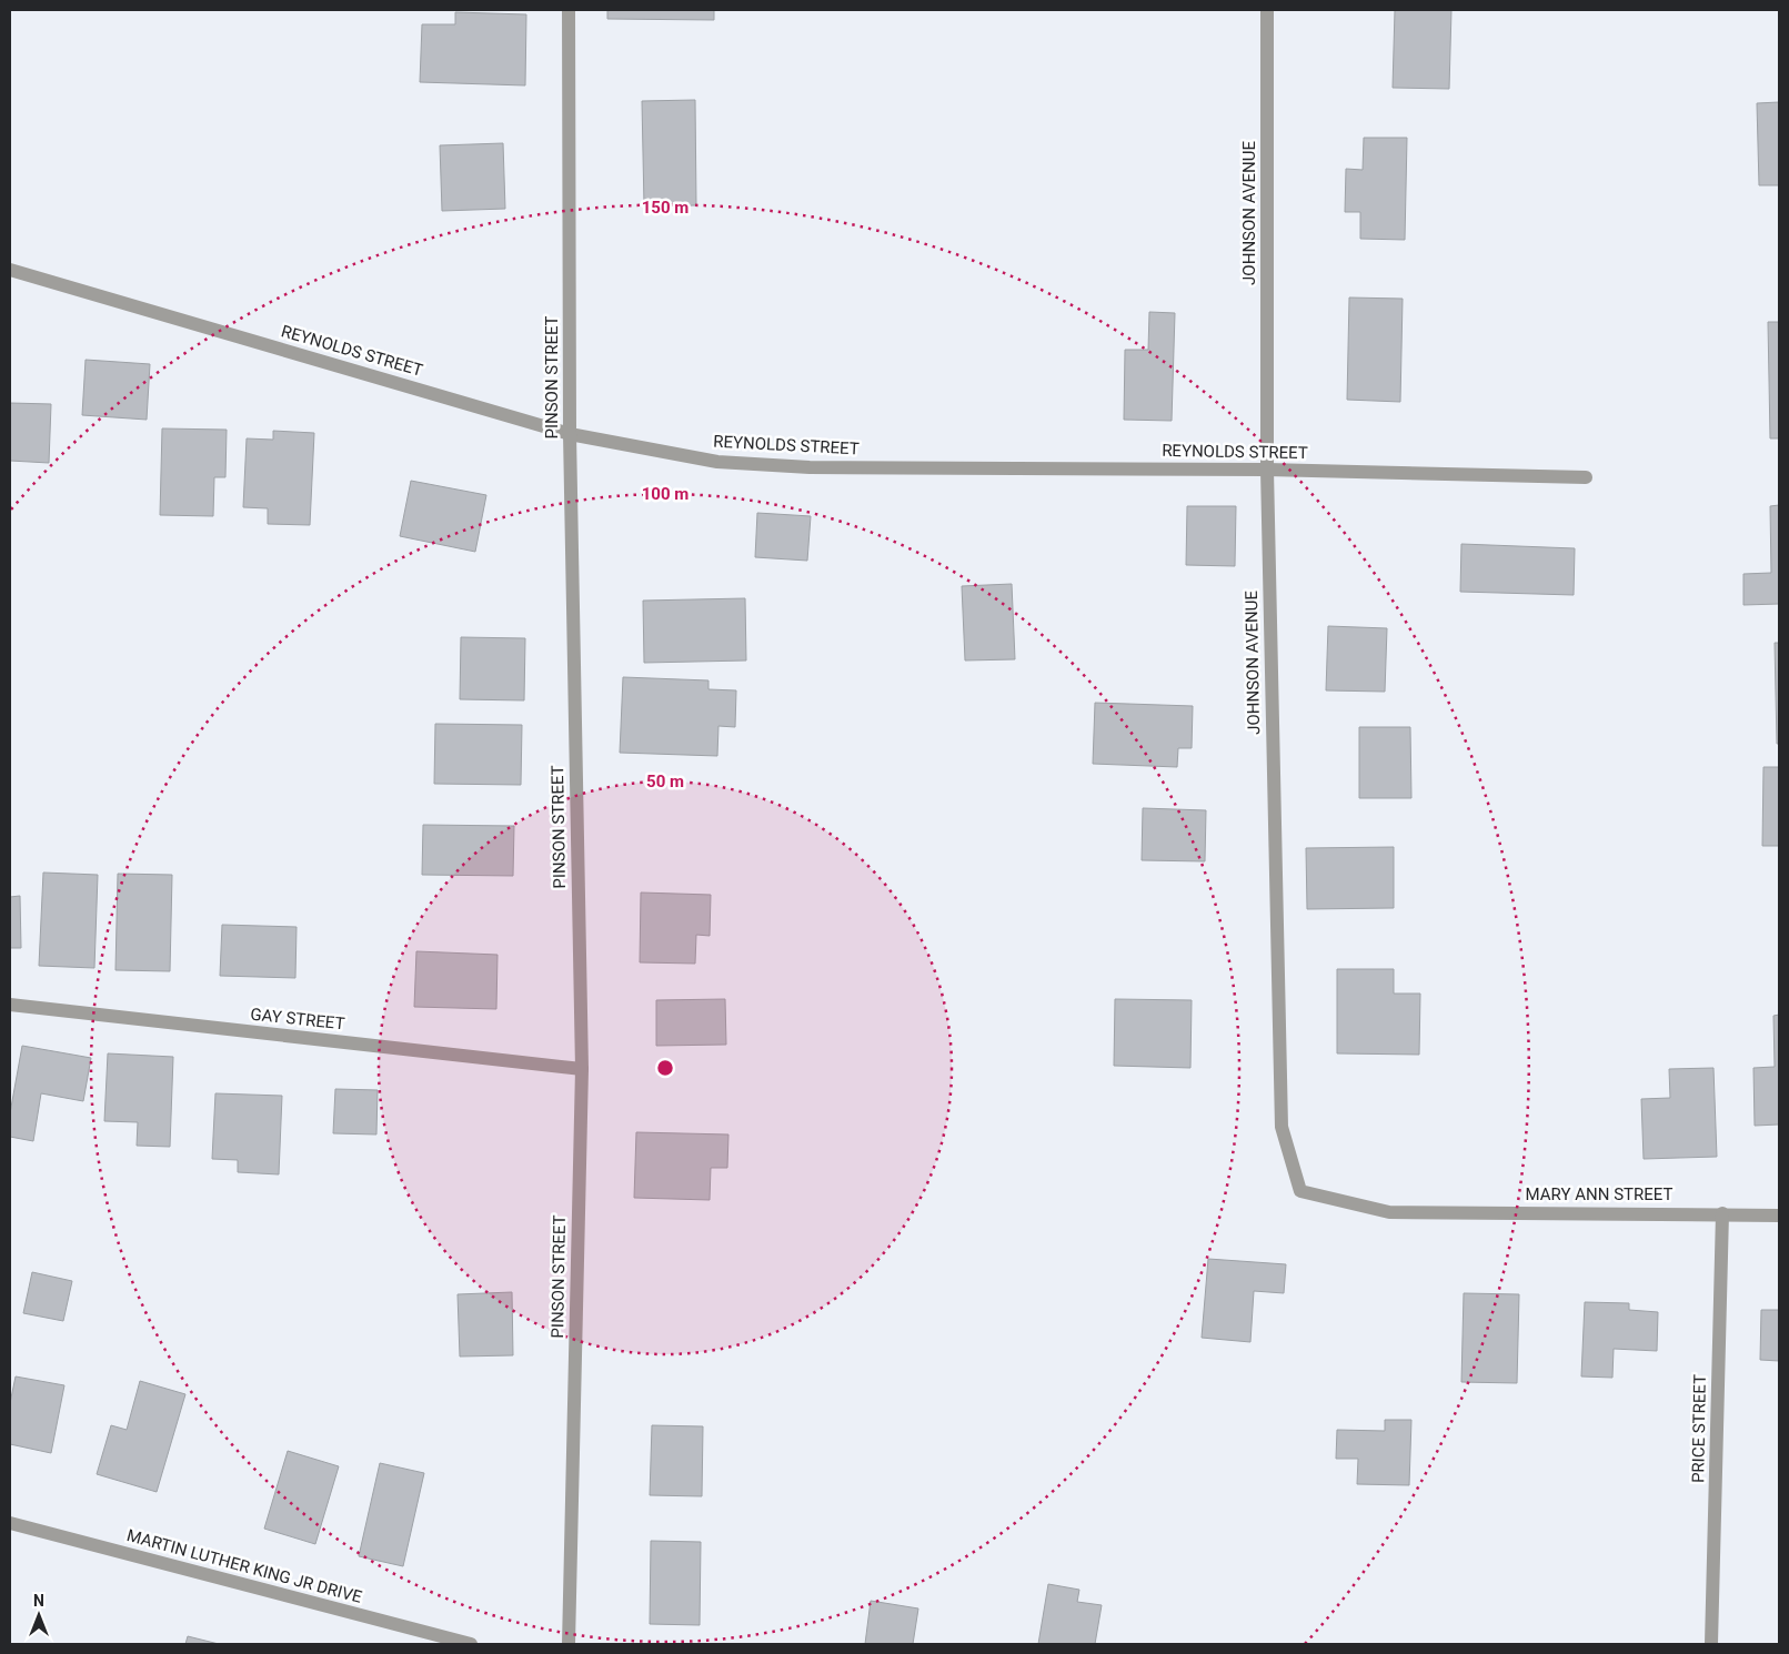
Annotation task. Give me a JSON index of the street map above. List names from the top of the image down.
{
  "streets": {
    "street": [
      "JOHNSON AVENUE",
      "REYNOLDS STREET",
      "PINSON STREET",
      "GAY STREET",
      "MARY ANN STREET",
      "PRICE STREET",
      "MARTIN LUTHER KING JR DRIVE"
    ]
  },
  "crossings": [
    ["JOHNSON AVENUE", "REYNOLDS STREET"],
    ["JOHNSON AVENUE", "MARY ANN STREET"],
    ["REYNOLDS STREET", "PINSON STREET"],
    ["PINSON STREET", "GAY STREET"],
    ["MARY ANN STREET", "PRICE STREET"]
  ],
  "north": "top",
  "rings": ["150 m", "100 m", "50 m"]
}
